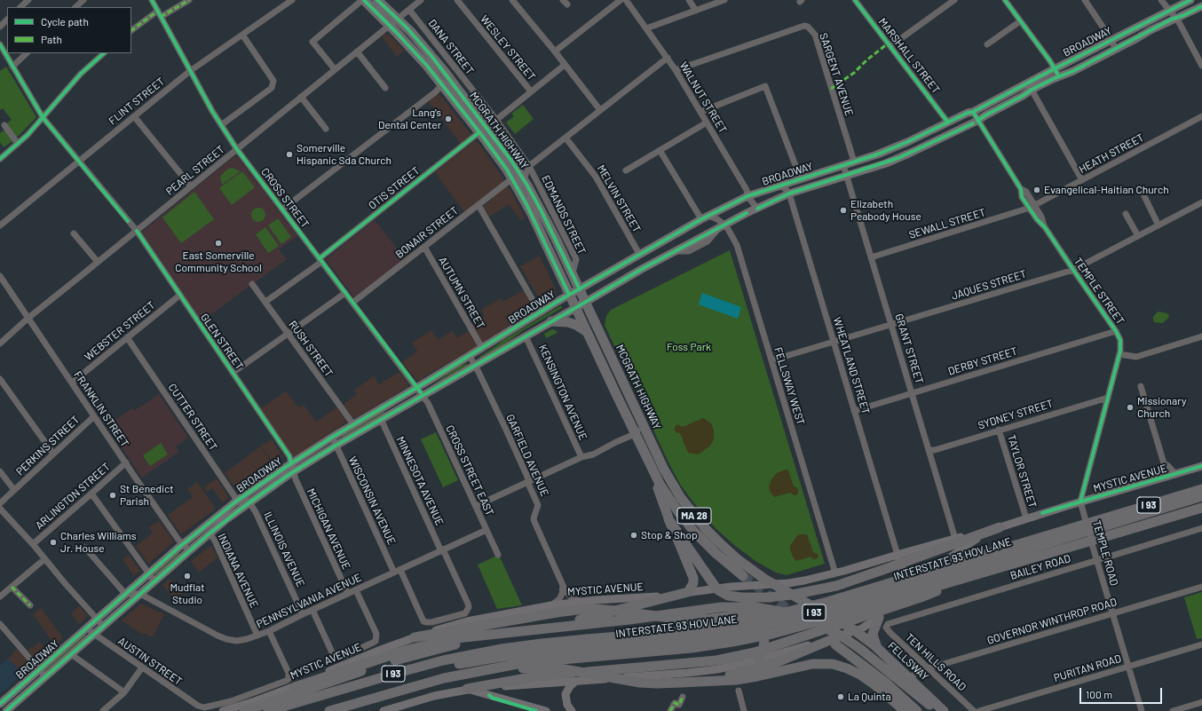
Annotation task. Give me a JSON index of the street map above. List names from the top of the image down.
{
  "streets": {
    "highway": [
      "MCGRATH HIGHWAY",
      "I 93",
      "MA 28",
      "INTERSTATE 93 HOV LANE",
      "FELLSWAY"
    ],
    "main road": ["BROADWAY", "MYSTIC AVENUE"],
    "street": [
      "DANA STREET",
      "WESLEY STREET",
      "MARSHALL STREET",
      "SARGENT AVENUE",
      "WALNUT STREET",
      "FLINT STREET",
      "HEATH STREET",
      "PEARL STREET",
      "OTIS STREET",
      "CROSS STREET",
      "MELVIN STREET",
      "EDMANDS STREET",
      "SEWALL STREET",
      "BONAIR STREET",
      "JAQUES STREET",
      "TEMPLE STREET",
      "AUTUMN STREET",
      "WEBSTER STREET",
      "GLEN STREET",
      "RUSH STREET",
      "GRANT STREET",
      "DERBY STREET",
      "WHEATLAND STREET",
      "FELLSWAY WEST",
      "KENSINGTON AVENUE",
      "FRANKLIN STREET",
      "SYDNEY STREET",
      "CUTTER STREET",
      "PERKINS STREET",
      "GARFIELD AVENUE",
      "CROSS STREET EAST",
      "TAYLOR STREET",
      "MINNESOTA AVENUE",
      "ARLINGTON STREET",
      "WISCONSIN AVENUE",
      "MICHIGAN AVENUE",
      "ILLINOIS AVENUE",
      "TEMPLE ROAD",
      "BAILEY ROAD",
      "INDIANA AVENUE",
      "PENNSYLVANIA AVENUE",
      "GOVERNOR WINTHROP ROAD",
      "AUSTIN STREET",
      "TEN HILLS ROAD",
      "PURITAN ROAD"
    ]
  },
  "crossings": [
    ["BROADWAY", "MARSHALL STREET"],
    ["BROADWAY", "SARGENT AVENUE"],
    ["BROADWAY", "WALNUT STREET"],
    ["BROADWAY", "MCGRATH HIGHWAY"],
    ["BROADWAY", "CROSS STREET"],
    ["BROADWAY", "MELVIN STREET"],
    ["BROADWAY", "TEMPLE STREET"],
    ["BROADWAY", "AUTUMN STREET"],
    ["BROADWAY", "GLEN STREET"],
    ["BROADWAY", "RUSH STREET"],
    ["BROADWAY", "GRANT STREET"],
    ["BROADWAY", "WHEATLAND STREET"],
    ["BROADWAY", "FELLSWAY WEST"],
    ["BROADWAY", "KENSINGTON AVENUE"],
    ["BROADWAY", "FRANKLIN STREET"],
    ["BROADWAY", "CUTTER STREET"],
    ["BROADWAY", "GARFIELD AVENUE"],
    ["BROADWAY", "CROSS STREET EAST"],
    ["BROADWAY", "MINNESOTA AVENUE"],
    ["BROADWAY", "WISCONSIN AVENUE"],
    ["BROADWAY", "MICHIGAN AVENUE"],
    ["BROADWAY", "ILLINOIS AVENUE"],
    ["BROADWAY", "INDIANA AVENUE"],
    ["BROADWAY", "PENNSYLVANIA AVENUE"],
    ["BROADWAY", "AUSTIN STREET"],
    ["DANA STREET", "PEARL STREET"],
    ["DANA STREET", "EDMANDS STREET"],
    ["SARGENT AVENUE", "WALNUT STREET"],
    ["FLINT STREET", "CROSS STREET"],
    ["FLINT STREET", "GLEN STREET"],
    ["MCGRATH HIGHWAY", "PEARL STREET"],
    ["MCGRATH HIGHWAY", "OTIS STREET"],
    ["MCGRATH HIGHWAY", "EDMANDS STREET"],
    ["MCGRATH HIGHWAY", "BONAIR STREET"],
    ["MCGRATH HIGHWAY", "MYSTIC AVENUE"],
    ["MCGRATH HIGHWAY", "FELLSWAY"],
    ["HEATH STREET", "SEWALL STREET"],
    ["HEATH STREET", "TEMPLE STREET"],
    ["PEARL STREET", "CROSS STREET"],
    ["PEARL STREET", "GLEN STREET"],
    ["PEARL STREET", "FRANKLIN STREET"],
    ["OTIS STREET", "CROSS STREET"],
    ["OTIS STREET", "RUSH STREET"],
    ["CROSS STREET", "BONAIR STREET"],
    ["CROSS STREET", "CROSS STREET EAST"],
    ["SEWALL STREET", "TEMPLE STREET"],
    ["SEWALL STREET", "GRANT STREET"],
    ["BONAIR STREET", "AUTUMN STREET"],
    ["JAQUES STREET", "TEMPLE STREET"],
    ["JAQUES STREET", "GRANT STREET"],
    ["JAQUES STREET", "WHEATLAND STREET"],
    ["JAQUES STREET", "FELLSWAY WEST"],
    ["TEMPLE STREET", "DERBY STREET"],
    ["TEMPLE STREET", "SYDNEY STREET"],
    ["TEMPLE STREET", "MYSTIC AVENUE"],
    ["TEMPLE STREET", "TEMPLE ROAD"],
    ["WEBSTER STREET", "GLEN STREET"],
    ["WEBSTER STREET", "FRANKLIN STREET"],
    ["WEBSTER STREET", "CUTTER STREET"],
    ["GLEN STREET", "MICHIGAN AVENUE"],
    ["GRANT STREET", "DERBY STREET"],
    ["GRANT STREET", "SYDNEY STREET"],
    ["GRANT STREET", "MYSTIC AVENUE"],
    ["DERBY STREET", "WHEATLAND STREET"],
    ["WHEATLAND STREET", "MYSTIC AVENUE"],
    ["FELLSWAY WEST", "MYSTIC AVENUE"],
    ["FRANKLIN STREET", "PERKINS STREET"],
    ["FRANKLIN STREET", "ARLINGTON STREET"],
    ["SYDNEY STREET", "TAYLOR STREET"],
    ["CUTTER STREET", "ILLINOIS AVENUE"],
    ["GARFIELD AVENUE", "MYSTIC AVENUE"],
    ["CROSS STREET EAST", "PENNSYLVANIA AVENUE"],
    ["TAYLOR STREET", "MYSTIC AVENUE"],
    ["MYSTIC AVENUE", "TEMPLE ROAD"],
    ["MYSTIC AVENUE", "FELLSWAY"],
    ["MINNESOTA AVENUE", "WISCONSIN AVENUE"],
    ["MINNESOTA AVENUE", "PENNSYLVANIA AVENUE"],
    ["WISCONSIN AVENUE", "PENNSYLVANIA AVENUE"],
    ["I 93", "INTERSTATE 93 HOV LANE"],
    ["MICHIGAN AVENUE", "PENNSYLVANIA AVENUE"],
    ["ILLINOIS AVENUE", "PENNSYLVANIA AVENUE"],
    ["TEMPLE ROAD", "BAILEY ROAD"],
    ["TEMPLE ROAD", "GOVERNOR WINTHROP ROAD"],
    ["TEMPLE ROAD", "PURITAN ROAD"],
    ["BAILEY ROAD", "TEN HILLS ROAD"],
    ["INDIANA AVENUE", "PENNSYLVANIA AVENUE"],
    ["PENNSYLVANIA AVENUE", "AUSTIN STREET"],
    ["GOVERNOR WINTHROP ROAD", "FELLSWAY"],
    ["GOVERNOR WINTHROP ROAD", "TEN HILLS ROAD"]
  ],
  "parks": ["Foss Park"],
  "places": [
    "Lang's Dental Center",
    "Somerville Hispanic Sda Church",
    "Evangelical-Haitian Church",
    "Elizabeth Peabody House",
    "East Somerville Community School",
    "Missionary Church",
    "St Benedict Parish",
    "Stop & Shop",
    "Charles Williams Jr. House",
    "Mudflat Studio",
    "La Quinta"
  ],
  "legend": ["Cycle path", "Path"],
  "scale_bar": "100 m"
}
